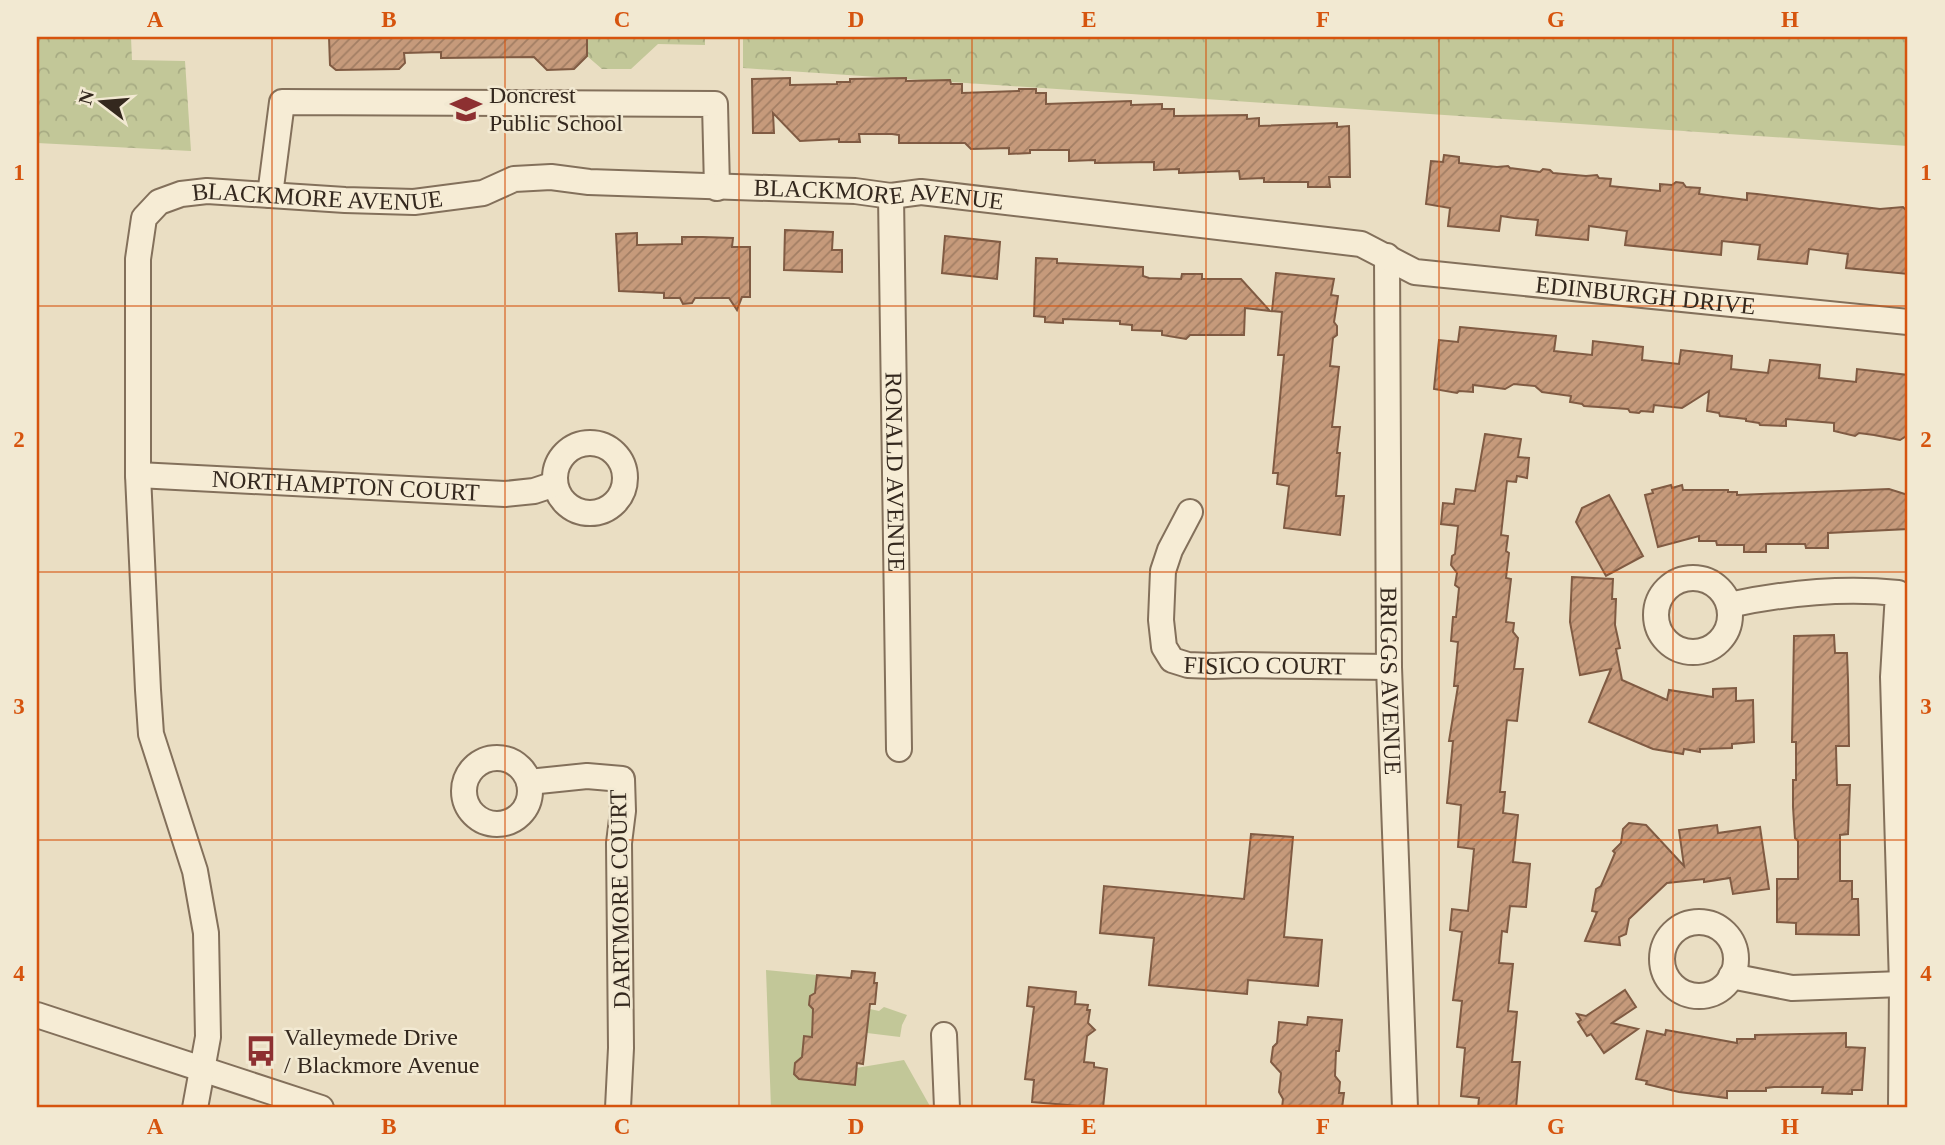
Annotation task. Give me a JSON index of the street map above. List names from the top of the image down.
{
  "streets": {
    "street": [
      "BLACKMORE AVENUE",
      "EDINBURGH DRIVE",
      "RONALD AVENUE",
      "NORTHAMPTON COURT",
      "FISICO COURT",
      "BRIGGS AVENUE",
      "DARTMORE COURT"
    ]
  },
  "crossings": [
    ["BLACKMORE AVENUE", "EDINBURGH DRIVE"],
    ["BLACKMORE AVENUE", "RONALD AVENUE"],
    ["BLACKMORE AVENUE", "NORTHAMPTON COURT"],
    ["BLACKMORE AVENUE", "BRIGGS AVENUE"],
    ["EDINBURGH DRIVE", "BRIGGS AVENUE"],
    ["FISICO COURT", "BRIGGS AVENUE"]
  ],
  "places": {
    "school or university": ["Doncrest Public School"],
    "bus stop": ["Valleymede Drive / Blackmore Avenue"]
  },
  "north": "left",
  "grid": {
    "columns": [
      "A",
      "B",
      "C",
      "D",
      "E",
      "F",
      "G",
      "H"
    ],
    "rows": [
      "1",
      "2",
      "3",
      "4"
    ]
  }
}
